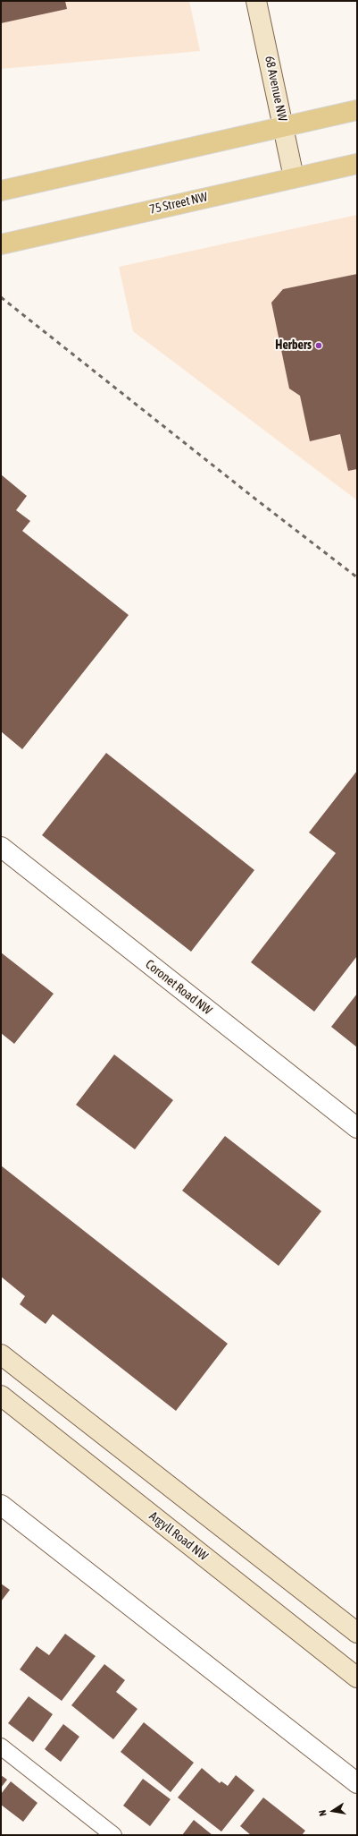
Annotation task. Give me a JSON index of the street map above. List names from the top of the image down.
{
  "streets": {
    "main road": ["68 Avenue NW", "75 Street NW", "Argyll Road NW"],
    "street": ["Coronet Road NW"]
  },
  "crossings": [
    ["68 Avenue NW", "75 Street NW"]
  ],
  "places": ["Herbers"],
  "north": "left"
}
